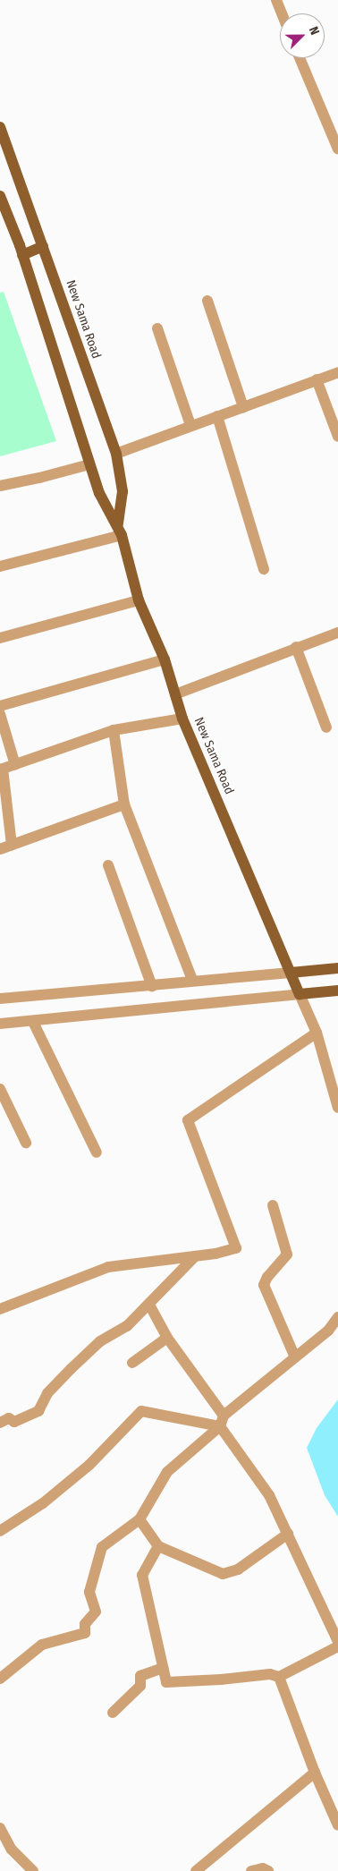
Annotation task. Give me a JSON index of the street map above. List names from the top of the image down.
{
  "streets": {
    "main road": ["New Sama Road"]
  },
  "north": "top right"
}
